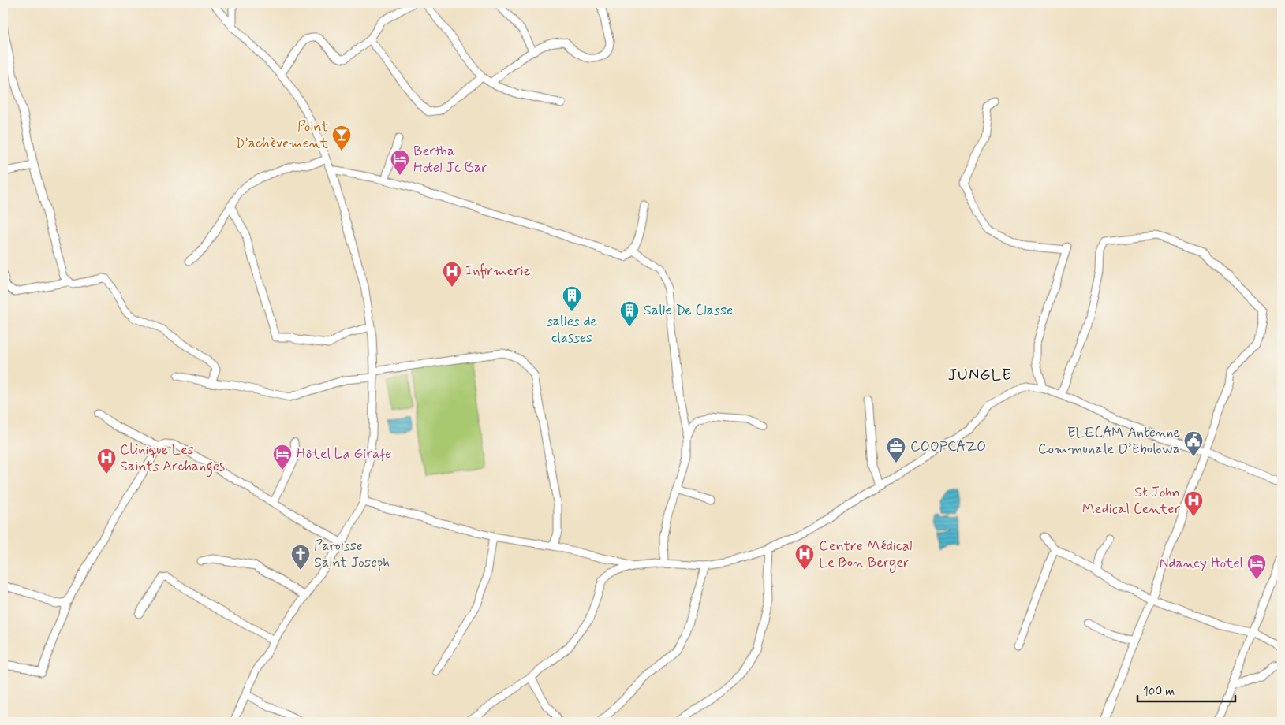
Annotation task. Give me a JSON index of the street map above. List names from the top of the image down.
{
  "districts": ["JUNGLE"],
  "places": {
    "bar": ["Point D’achèvement"],
    "hotel": ["Bertha Hotel Jc Bar", "Hôtel La Girafe", "Ndancy Hotel"],
    "hospital": [
      "Infirmerie",
      "Clinique Les Saints Archanges",
      "St John Medical Center",
      "Centre Médical Le Bon Berger"
    ],
    "building": ["salles de classes", "Salle De Classe"],
    "public building": ["ELECAM Antenne Communale D’Ebolowa"],
    "office": ["COOPCAZO"],
    "church": ["Paroisse Saint Joseph"]
  },
  "scale_bar": "100 m"
}
